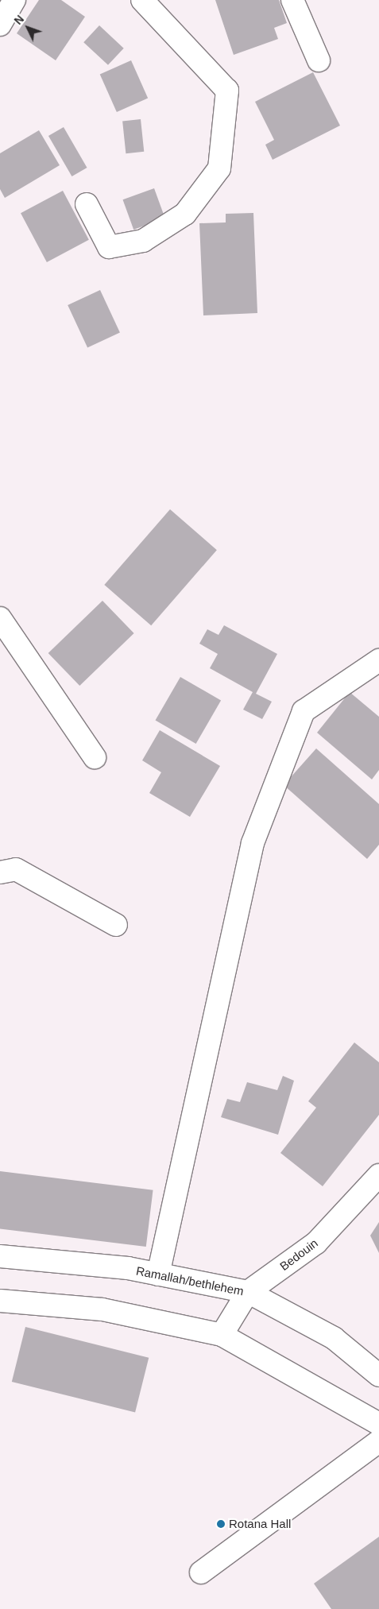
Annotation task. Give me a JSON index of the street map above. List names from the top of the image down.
{
  "streets": {
    "street": ["Bedouin", "Ramallah/bethlehem"]
  },
  "crossings": [
    ["Bedouin", "Ramallah/bethlehem"]
  ],
  "places": ["Rotana Hall"],
  "north": "top left"
}
